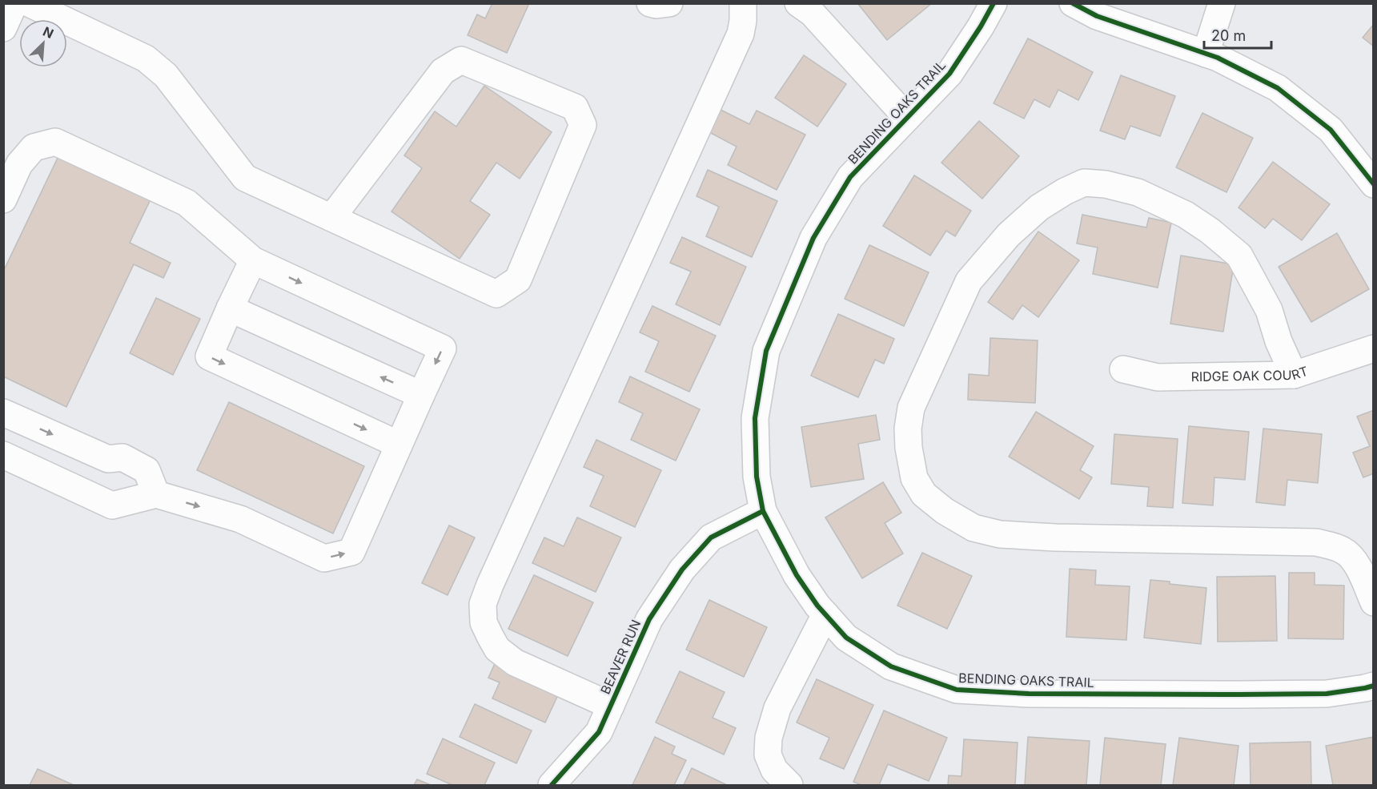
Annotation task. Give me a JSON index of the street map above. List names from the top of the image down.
{
  "streets": {
    "street": ["BENDING OAKS TRAIL", "RIDGE OAK COURT", "BEAVER RUN"]
  },
  "crossings": [
    ["BENDING OAKS TRAIL", "BEAVER RUN"]
  ],
  "scale_bar": "20 m",
  "north": "top right"
}
